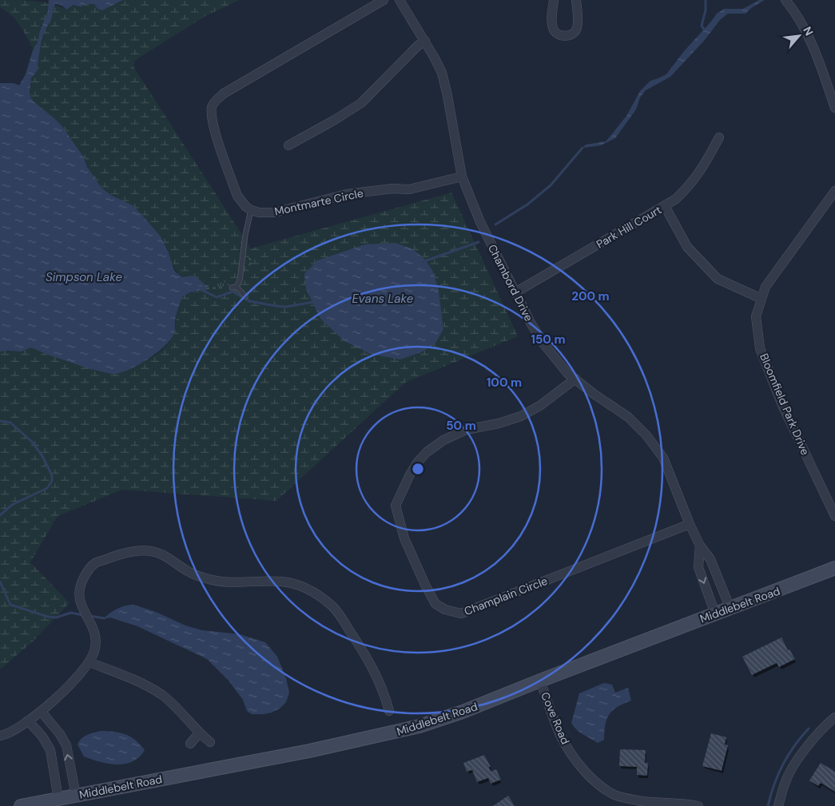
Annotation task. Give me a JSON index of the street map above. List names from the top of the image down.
{
  "streets": {
    "street": [
      "Montmarte Circle",
      "Park Hill Court",
      "Chambord Drive",
      "Bloomfield Park Drive",
      "Champlain Circle",
      "Middlebelt Road",
      "Cove Road"
    ]
  },
  "crossings": [
    ["Montmarte Circle", "Chambord Drive"],
    ["Park Hill Court", "Chambord Drive"],
    ["Chambord Drive", "Champlain Circle"],
    ["Chambord Drive", "Middlebelt Road"],
    ["Middlebelt Road", "Cove Road"]
  ],
  "water": ["Simpson Lake", "Evans Lake"],
  "north": "top right",
  "rings": [
    "200 m",
    "150 m",
    "100 m",
    "50 m"
  ]
}
